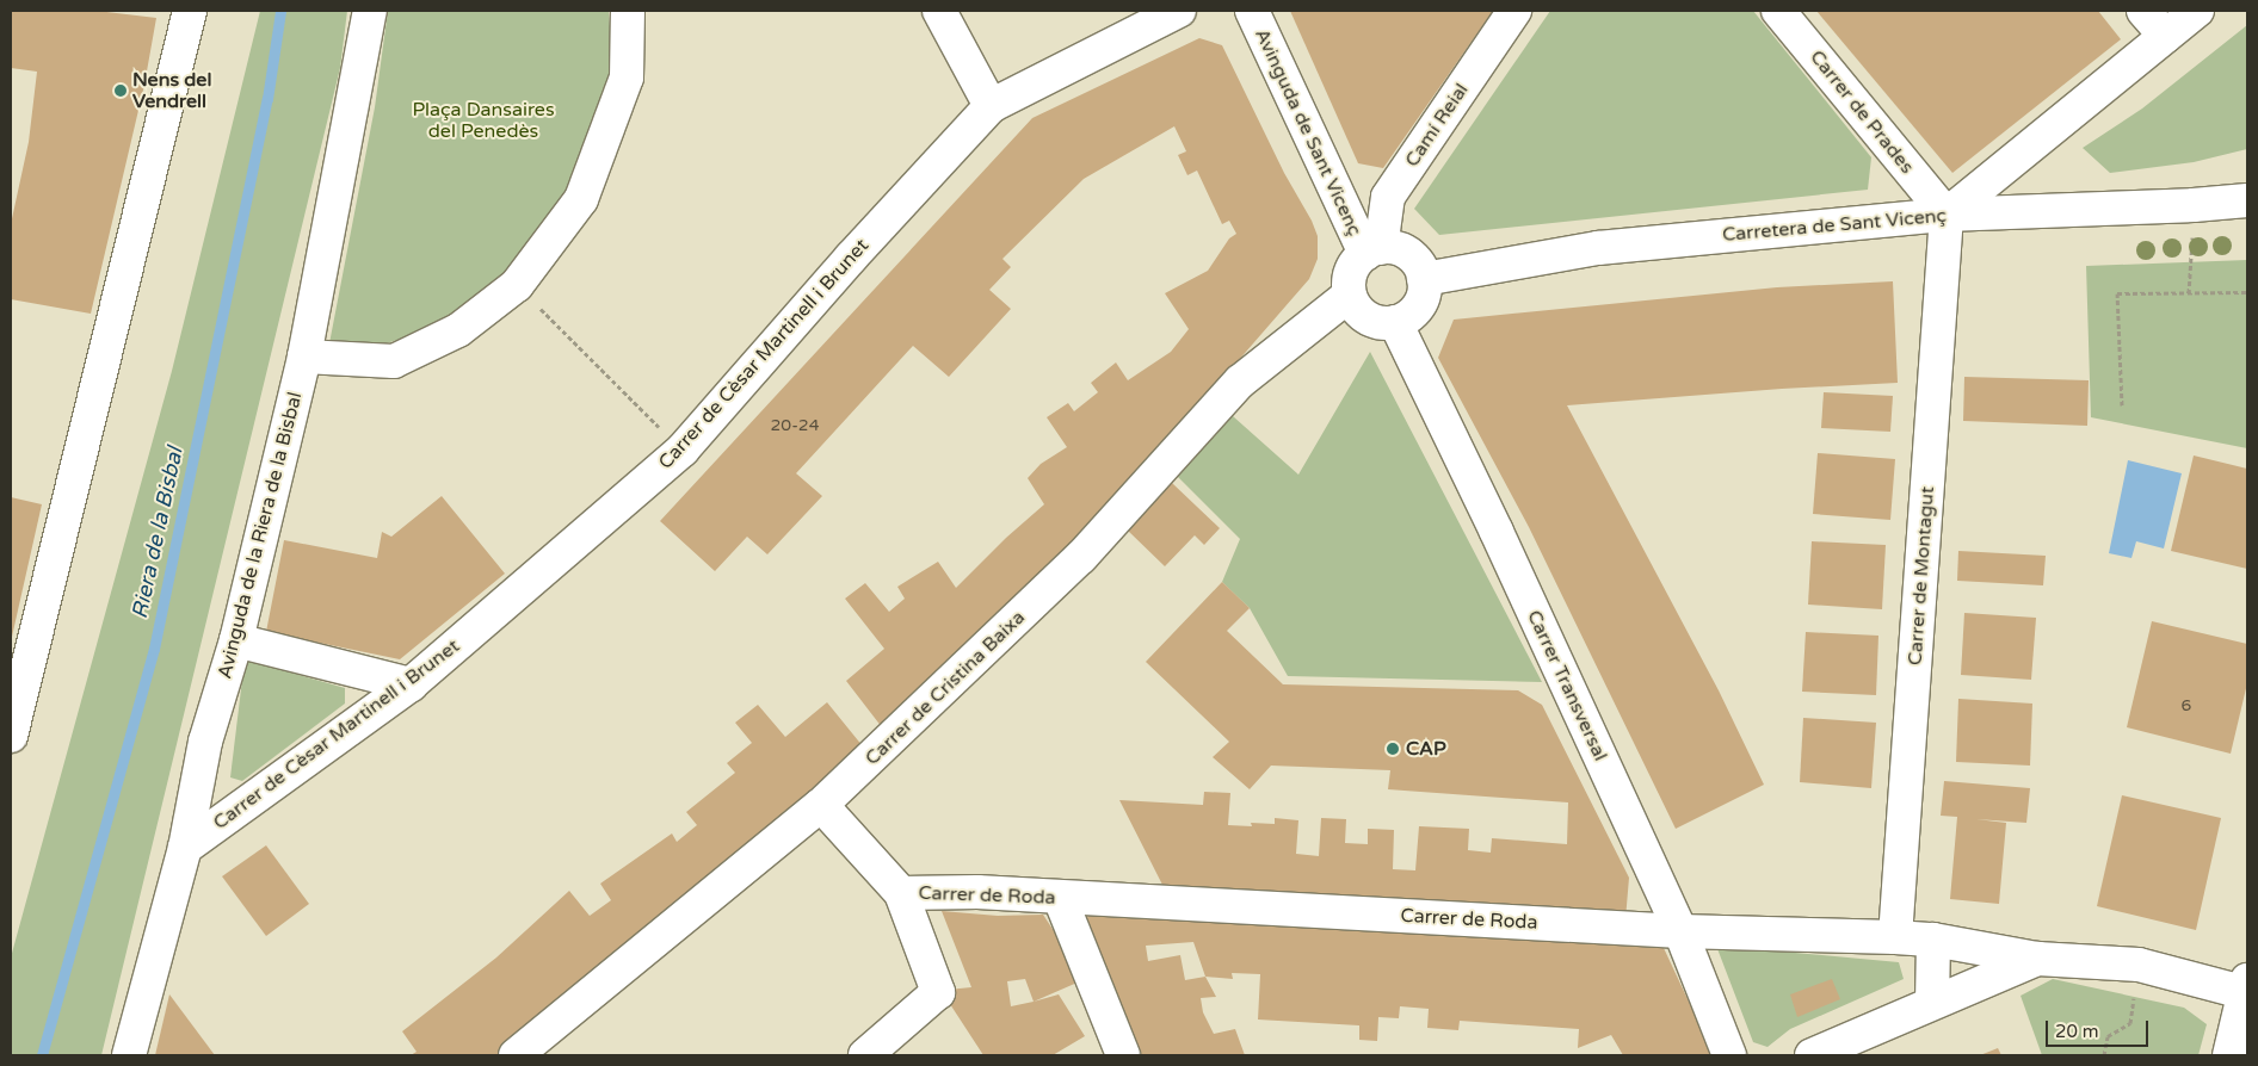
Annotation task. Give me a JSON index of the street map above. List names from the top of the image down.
{
  "streets": {
    "street": [
      "Carrer de Prades",
      "Camí Reial",
      "Avinguda de Sant Vicenç",
      "Carretera de Sant Vicenç",
      "Carrer de Cèsar Martinell i Brunet",
      "Avinguda de la Riera de la Bisbal",
      "Carrer de Montagut",
      "Carrer Transversal",
      "Carrer de Cristina Baixa",
      "Carrer de Roda"
    ]
  },
  "crossings": [
    ["Carrer de Prades", "Carretera de Sant Vicenç"],
    ["Carrer de Prades", "Carrer de Montagut"],
    ["Camí Reial", "Avinguda de Sant Vicenç"],
    ["Camí Reial", "Carretera de Sant Vicenç"],
    ["Camí Reial", "Carrer Transversal"],
    ["Camí Reial", "Carrer de Cristina Baixa"],
    ["Avinguda de Sant Vicenç", "Carretera de Sant Vicenç"],
    ["Avinguda de Sant Vicenç", "Carrer Transversal"],
    ["Avinguda de Sant Vicenç", "Carrer de Cristina Baixa"],
    ["Carretera de Sant Vicenç", "Carrer de Montagut"],
    ["Carretera de Sant Vicenç", "Carrer Transversal"],
    ["Carretera de Sant Vicenç", "Carrer de Cristina Baixa"],
    ["Carrer de Cèsar Martinell i Brunet", "Avinguda de la Riera de la Bisbal"],
    ["Carrer de Montagut", "Carrer de Roda"],
    ["Carrer Transversal", "Carrer de Cristina Baixa"],
    ["Carrer Transversal", "Carrer de Roda"]
  ],
  "water": ["Riera de la Bisbal"],
  "parks": ["Plaça Dansaires del Penedès"],
  "places": ["Nens del Vendrell", "CAP"],
  "house_numbers": ["20-24", "6"],
  "scale_bar": "20 m"
}
